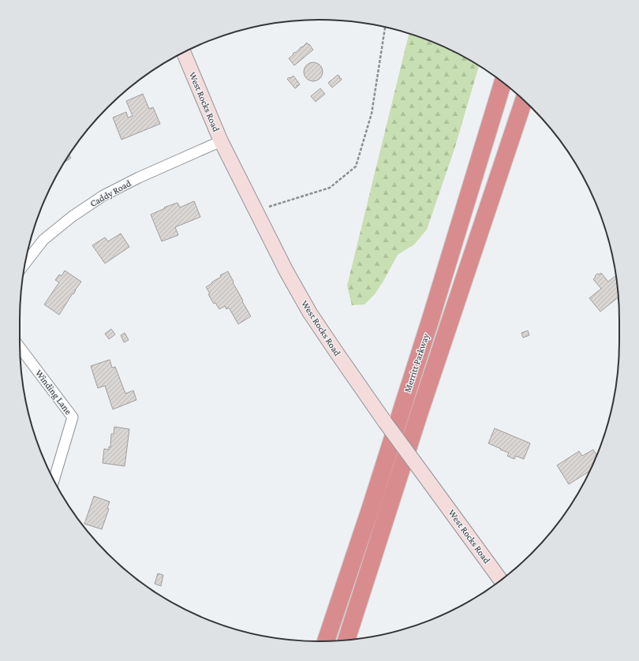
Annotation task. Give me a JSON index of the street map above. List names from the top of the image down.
{
  "streets": {
    "highway": ["Merritt Parkway"],
    "main road": ["West Rocks Road"],
    "street": ["Caddy Road", "Winding Lane"]
  },
  "crossings": [
    ["West Rocks Road", "Caddy Road"]
  ]
}
